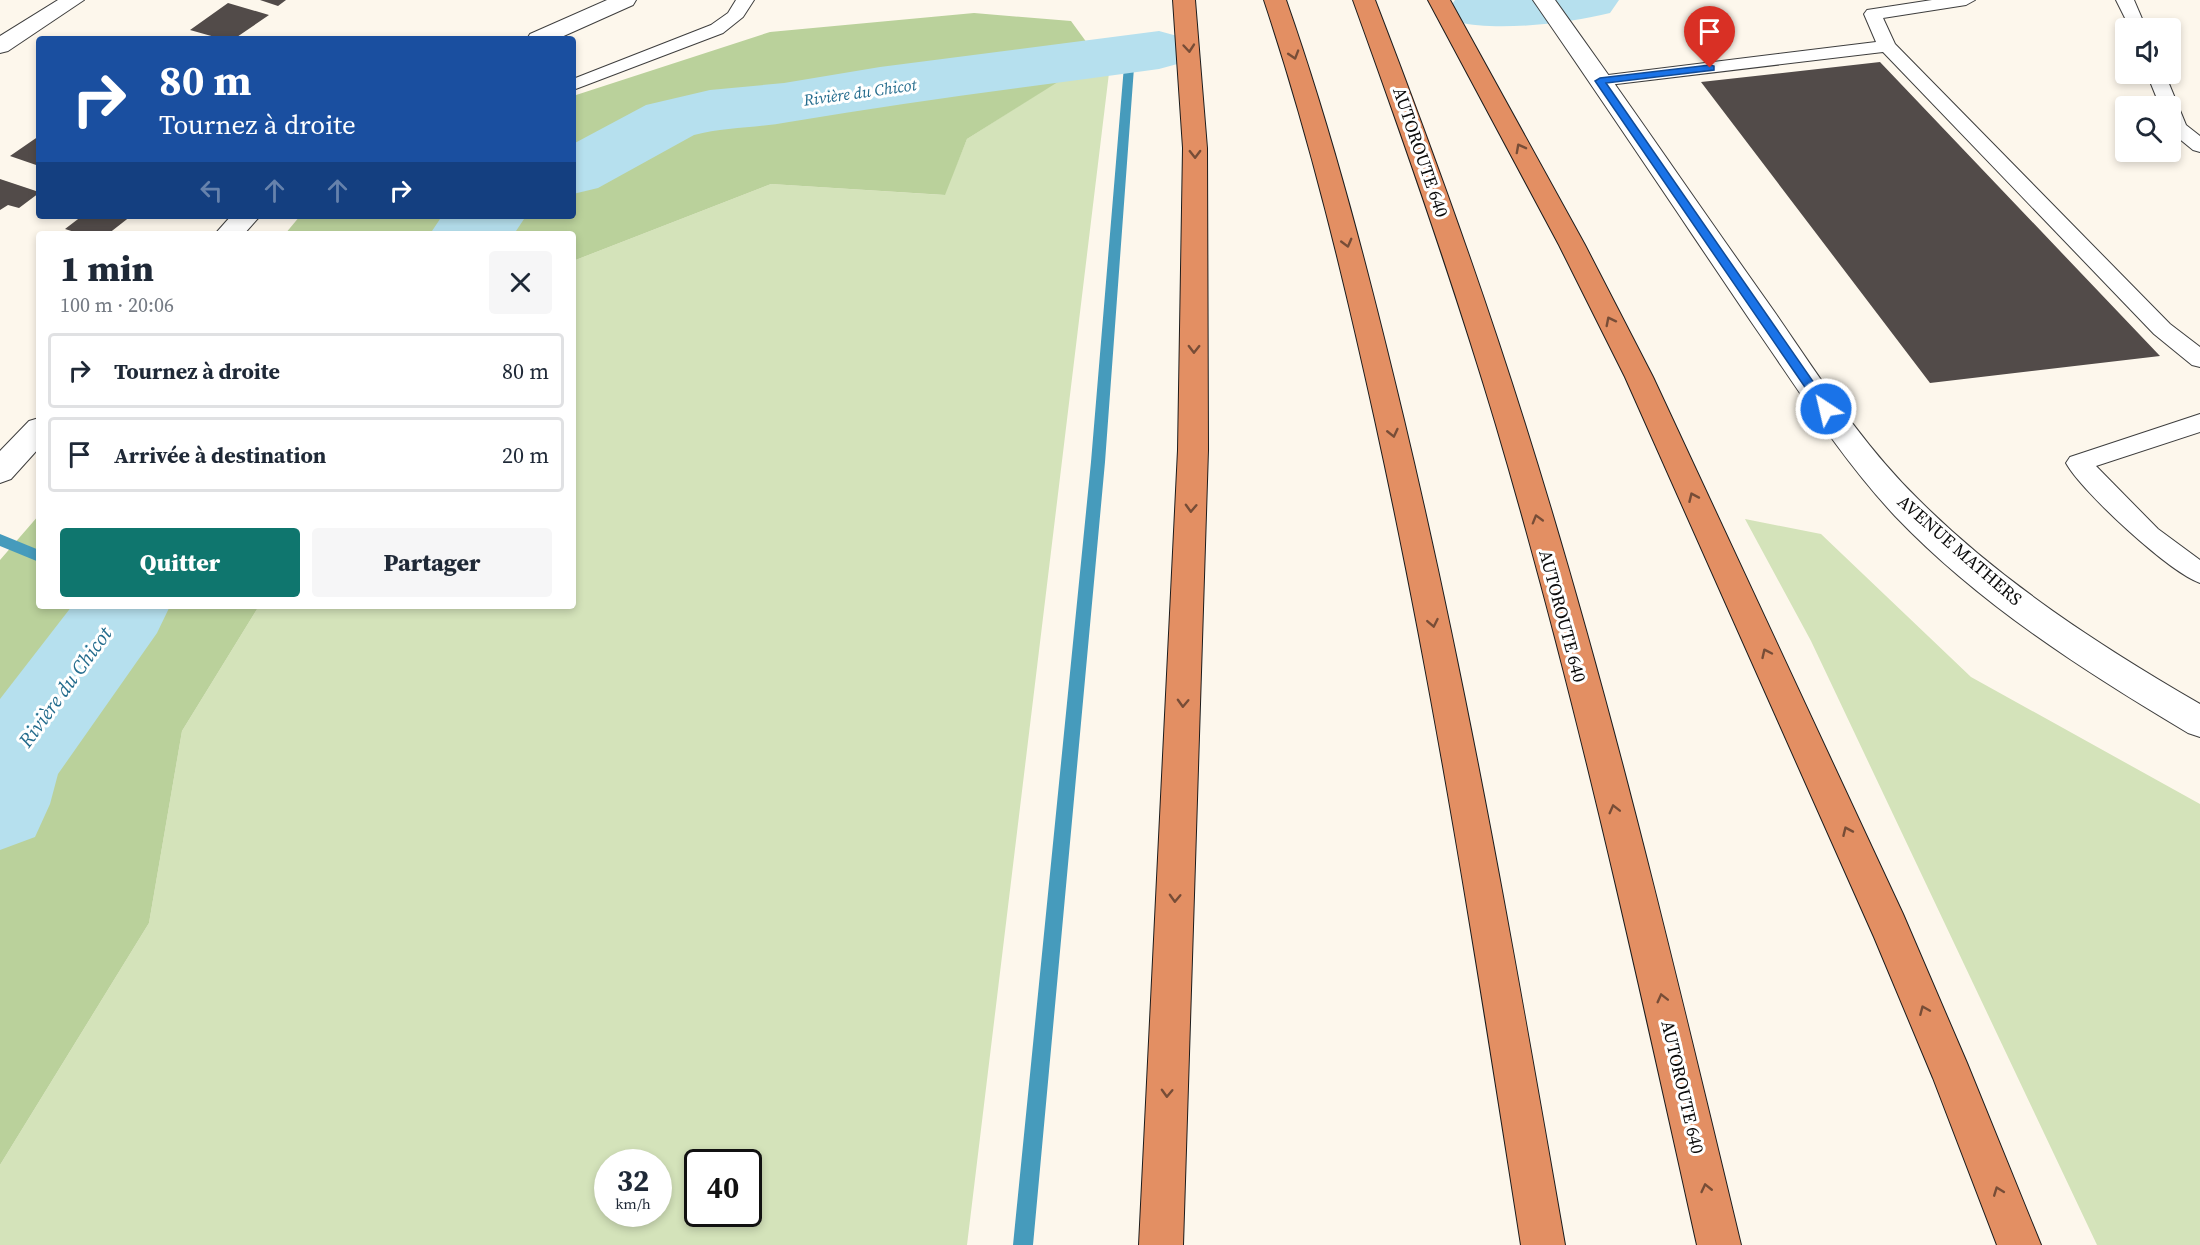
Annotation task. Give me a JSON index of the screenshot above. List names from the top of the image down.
{
  "streets": {
    "highway": ["AUTOROUTE 640"],
    "street": ["AVENUE MATHERS"]
  },
  "water": ["Rivière du Chicot"],
  "page": {
    "turn": ["80 m", "Tournez à droite"],
    "heading": ["1 min", "100 m · 20:06"],
    "list": [
      {
        "name": "Tournez à droite",
        "value": "80 m"
      },
      {
        "name": "Arrivée à destination",
        "value": "20 m"
      }
    ],
    "buttons": ["Quitter", "Partager"],
    "speed": "32 km/h",
    "limit": "40"
  }
}
